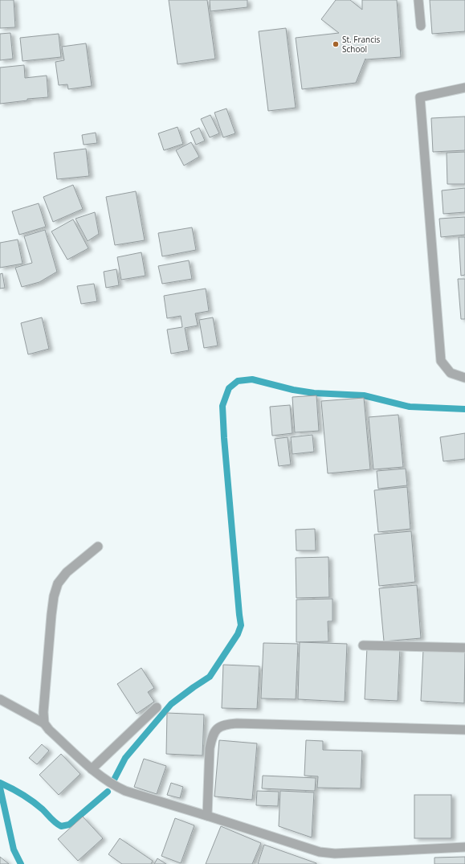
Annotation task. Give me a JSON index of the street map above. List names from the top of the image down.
{
  "places": ["St. Francis School"]
}
